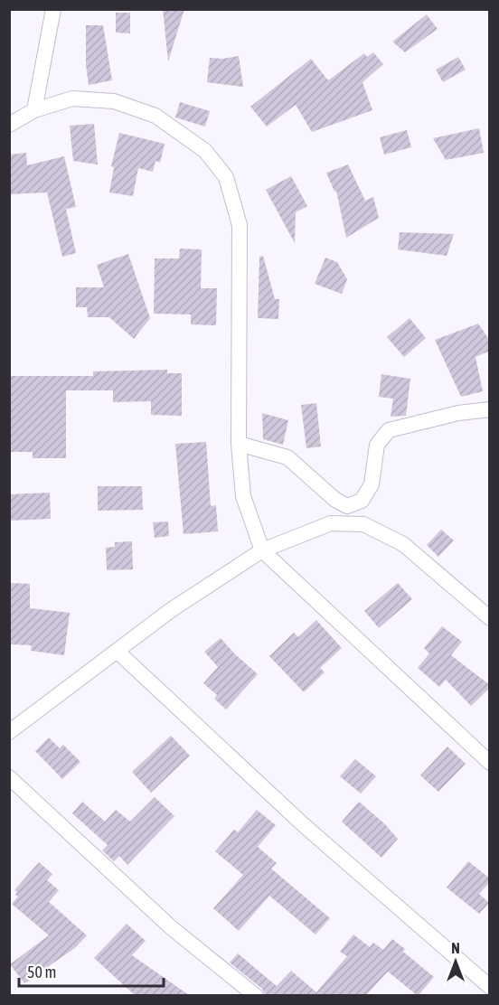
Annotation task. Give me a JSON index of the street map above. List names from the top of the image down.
{
  "scale_bar": "50 m",
  "north": "top"
}
